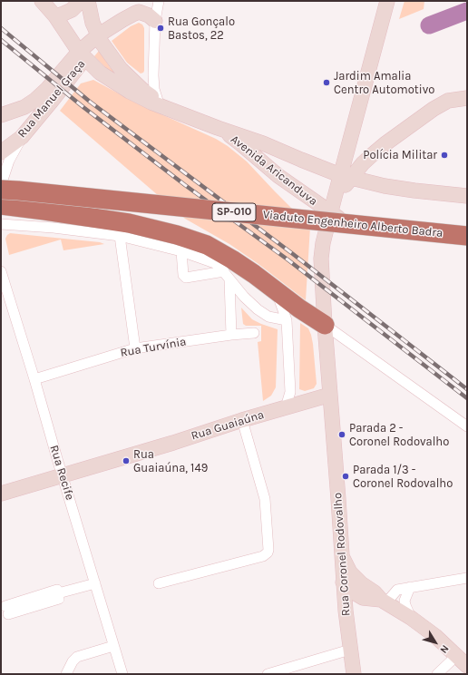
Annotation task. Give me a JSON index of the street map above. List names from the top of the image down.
{
  "streets": {
    "highway": ["SP-010", "Viaduto Engenheiro Alberto Badra"],
    "main road": [
      "Rua Manuel Graça",
      "Avenida Aricanduva",
      "Rua Guaiaúna",
      "Rua Coronel Rodovalho"
    ],
    "street": ["Rua Turvínia", "Rua Recife"]
  },
  "crossings": [
    ["Rua Manuel Graça", "Avenida Aricanduva"],
    ["Avenida Aricanduva", "Rua Coronel Rodovalho"],
    ["Rua Turvínia", "Rua Recife"],
    ["Rua Guaiaúna", "Rua Recife"],
    ["Rua Guaiaúna", "Rua Coronel Rodovalho"]
  ],
  "places": [
    "Rua Gonçalo Bastos, 22",
    "Jardim Amalia Centro Automotivo",
    "Polícia Militar",
    "Parada 2 - Coronel Rodovalho",
    "Rua Guaiaúna, 149",
    "Parada 1/3 - Coronel Rodovalho"
  ],
  "north": "bottom right"
}
